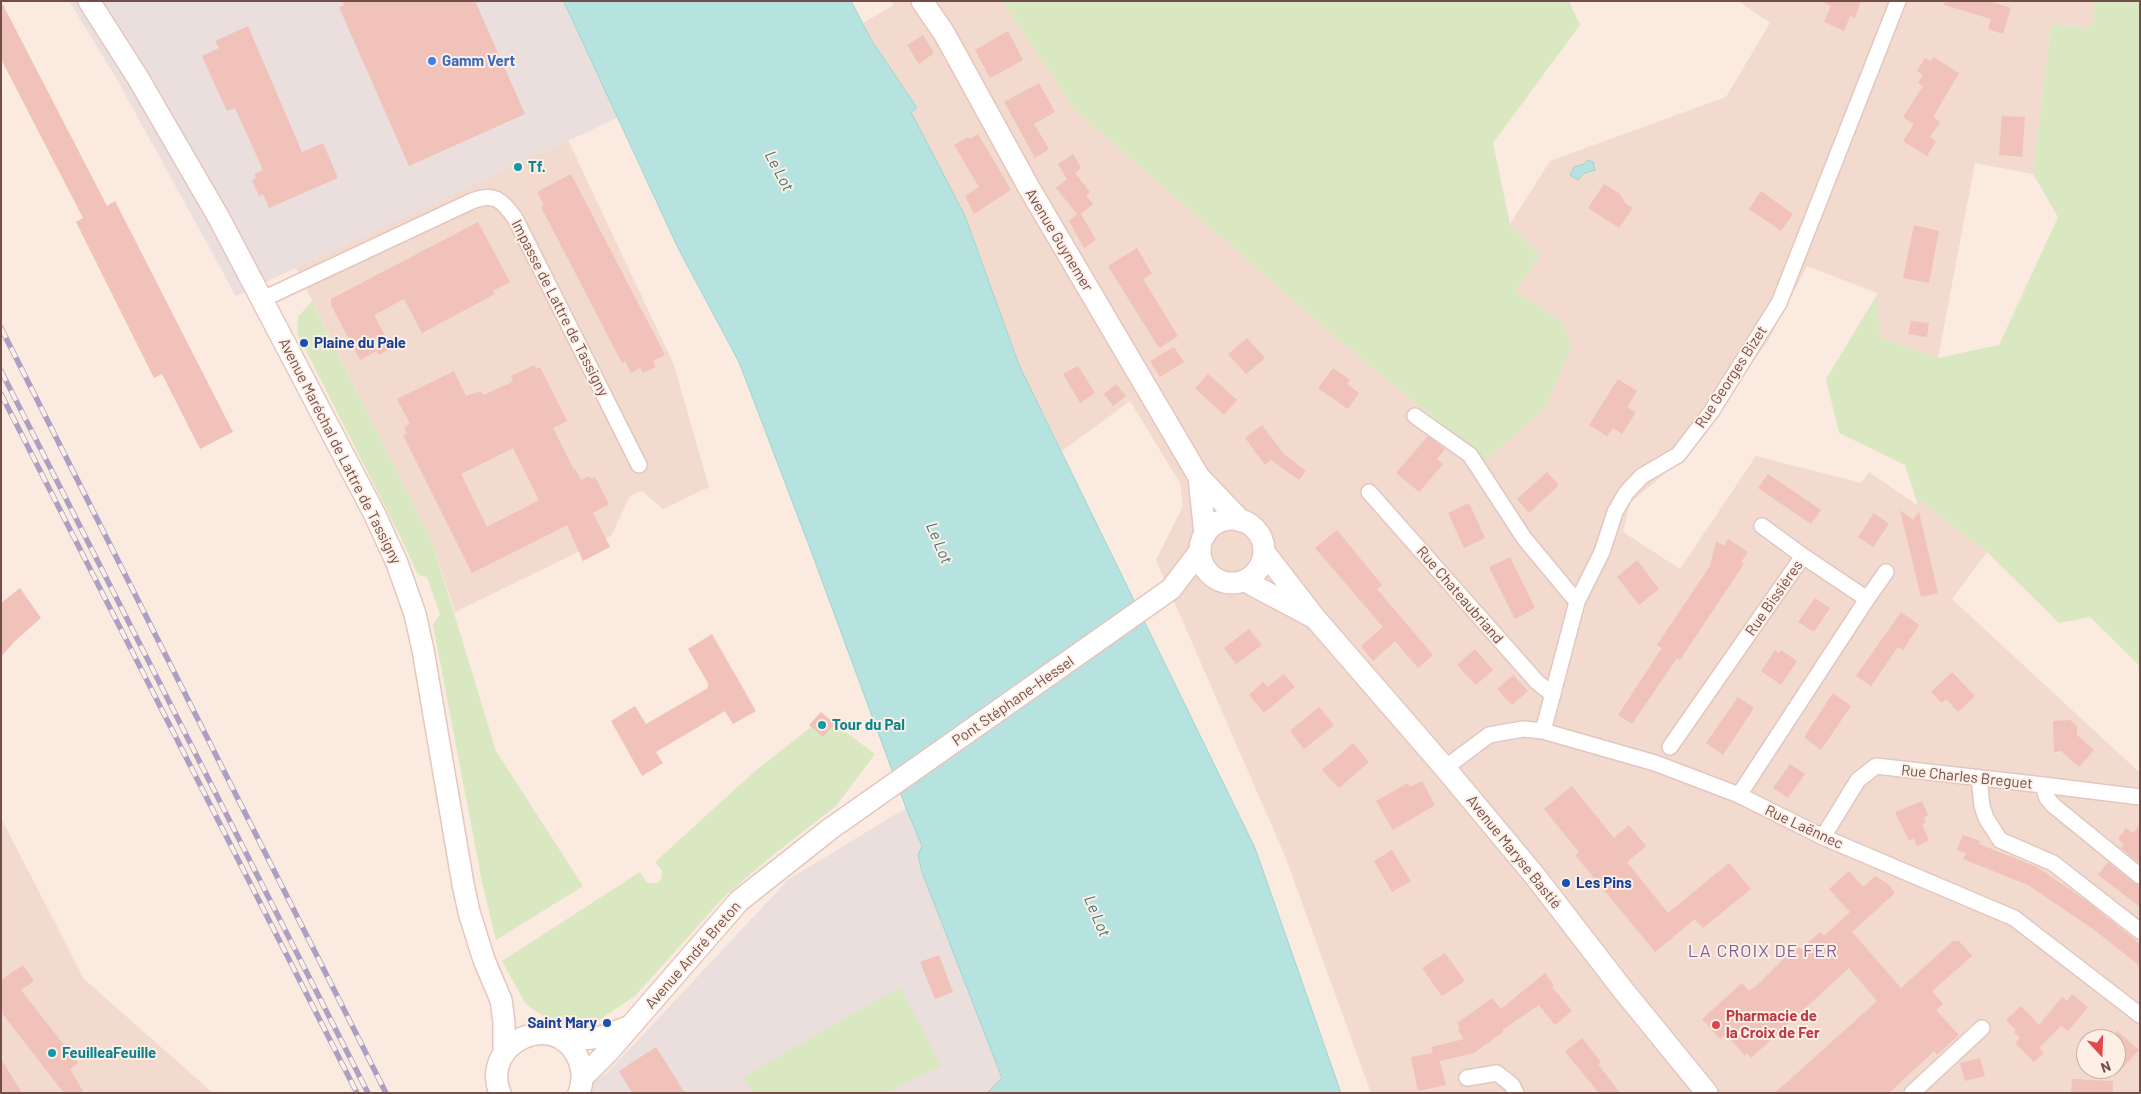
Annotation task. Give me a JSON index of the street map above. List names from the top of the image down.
{
  "streets": {
    "street": [
      "Avenue Guynemer",
      "Impasse de Lattre de Tassigny",
      "Rue Georges Bizet",
      "Avenue Maréchal de Lattre de Tassigny",
      "Rue Chateaubriand",
      "Rue Bissières",
      "Pont Stéphane-Hessel",
      "Rue Charles Breguet",
      "Rue Laënnec",
      "Avenue Maryse Bastié",
      "Avenue André Breton"
    ]
  },
  "crossings": [
    ["Avenue Guynemer", "Avenue Maryse Bastié"],
    ["Impasse de Lattre de Tassigny", "Avenue Maréchal de Lattre de Tassigny"],
    ["Rue Georges Bizet", "Rue Chateaubriand"],
    ["Rue Georges Bizet", "Rue Laënnec"],
    ["Pont Stéphane-Hessel", "Avenue André Breton"],
    ["Rue Charles Breguet", "Rue Laënnec"],
    ["Rue Laënnec", "Avenue Maryse Bastié"]
  ],
  "districts": ["LA CROIX DE FER"],
  "water": ["Le Lot"],
  "places": [
    "Gamm Vert",
    "Tf.",
    "Plaine du Pale",
    "Tour du Pal",
    "Les Pins",
    "Saint Mary",
    "Pharmacie de la Croix de Fer",
    "FeuilleaFeuille"
  ],
  "north": "bottom"
}
